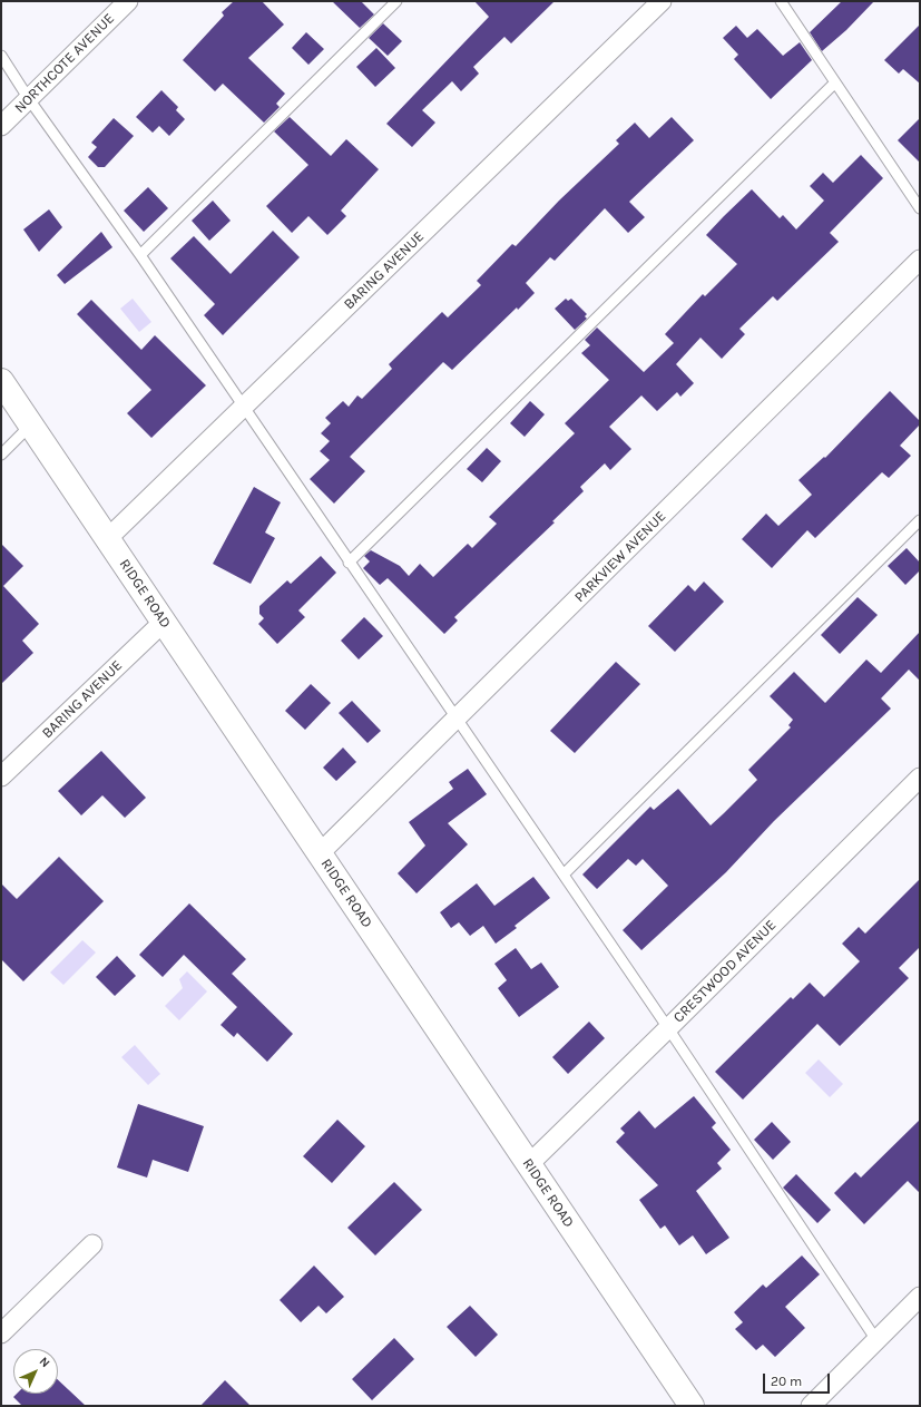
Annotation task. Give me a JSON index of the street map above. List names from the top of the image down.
{
  "streets": {
    "main road": ["RIDGE ROAD"],
    "street": [
      "NORTHCOTE AVENUE",
      "BARING AVENUE",
      "PARKVIEW AVENUE",
      "CRESTWOOD AVENUE"
    ]
  },
  "crossings": [
    ["BARING AVENUE", "RIDGE ROAD"],
    ["PARKVIEW AVENUE", "RIDGE ROAD"],
    ["RIDGE ROAD", "CRESTWOOD AVENUE"]
  ],
  "scale_bar": "20 m",
  "north": "top right"
}
